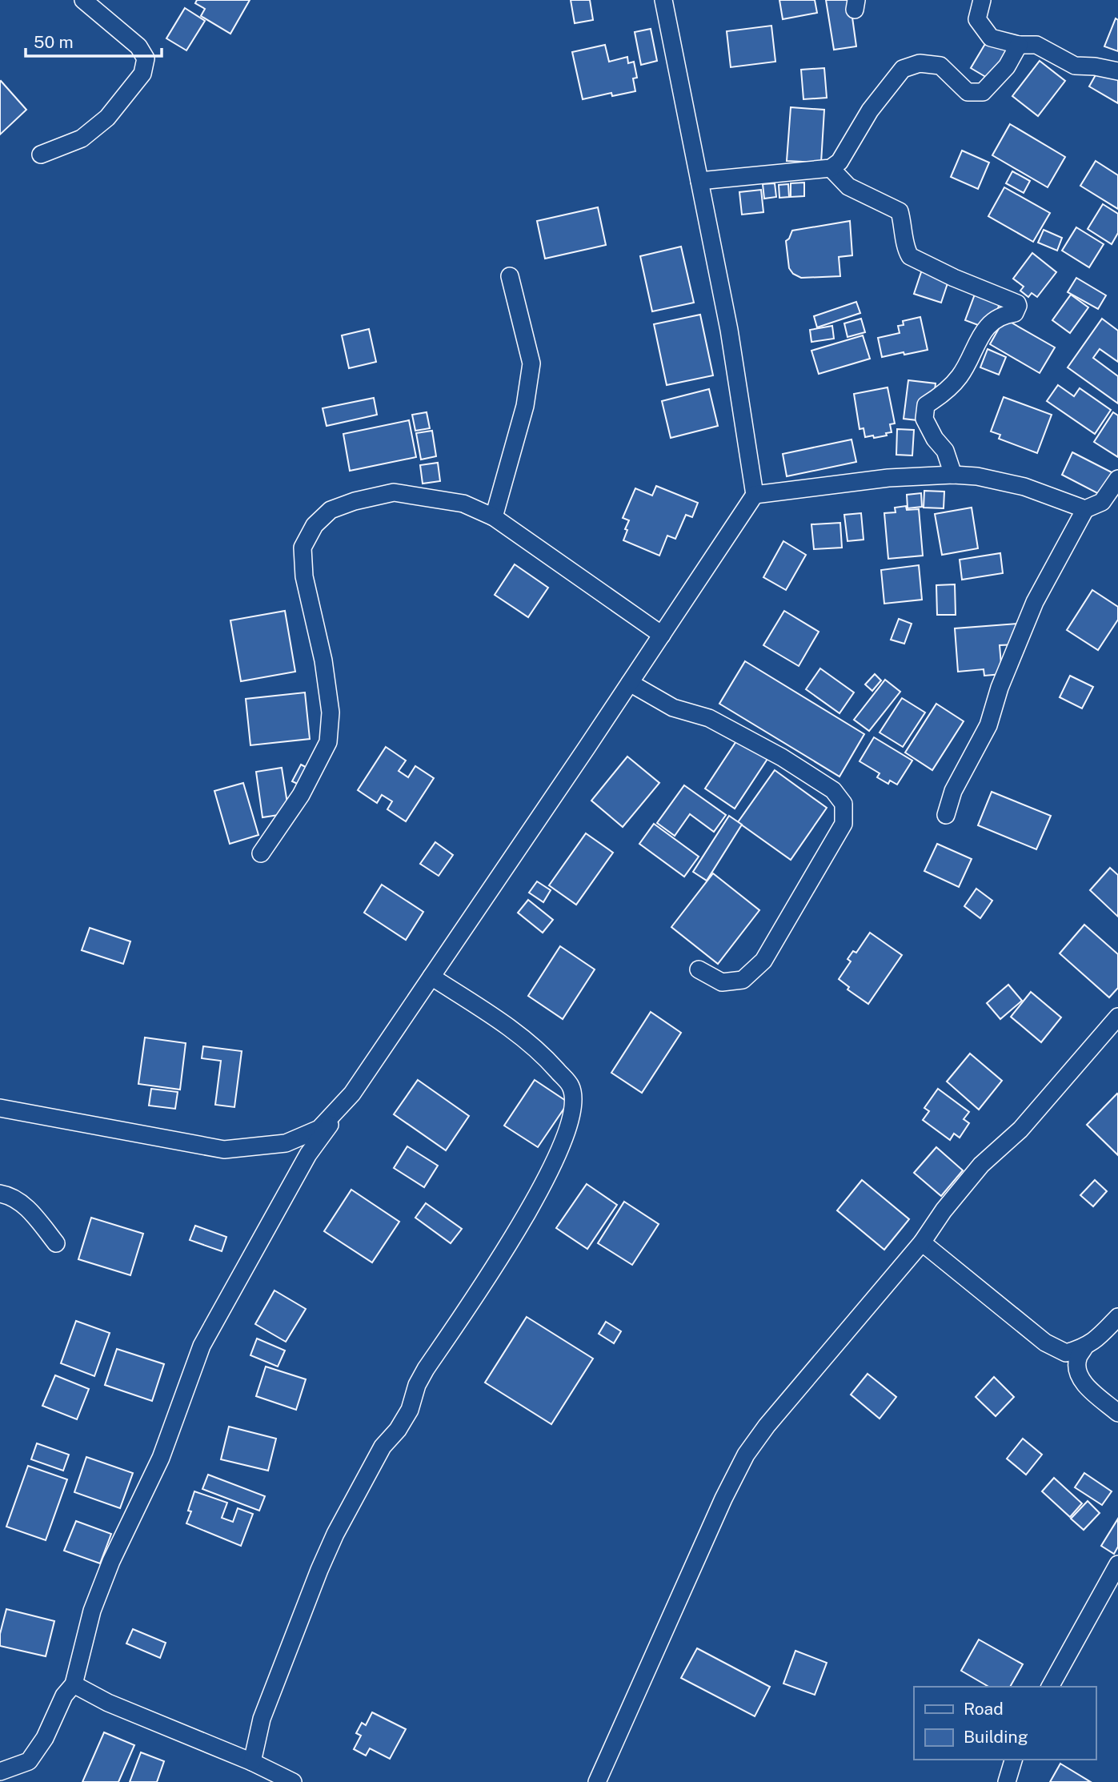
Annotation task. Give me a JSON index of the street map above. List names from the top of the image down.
{
  "legend": ["Road", "Building"],
  "scale_bar": "50 m"
}
